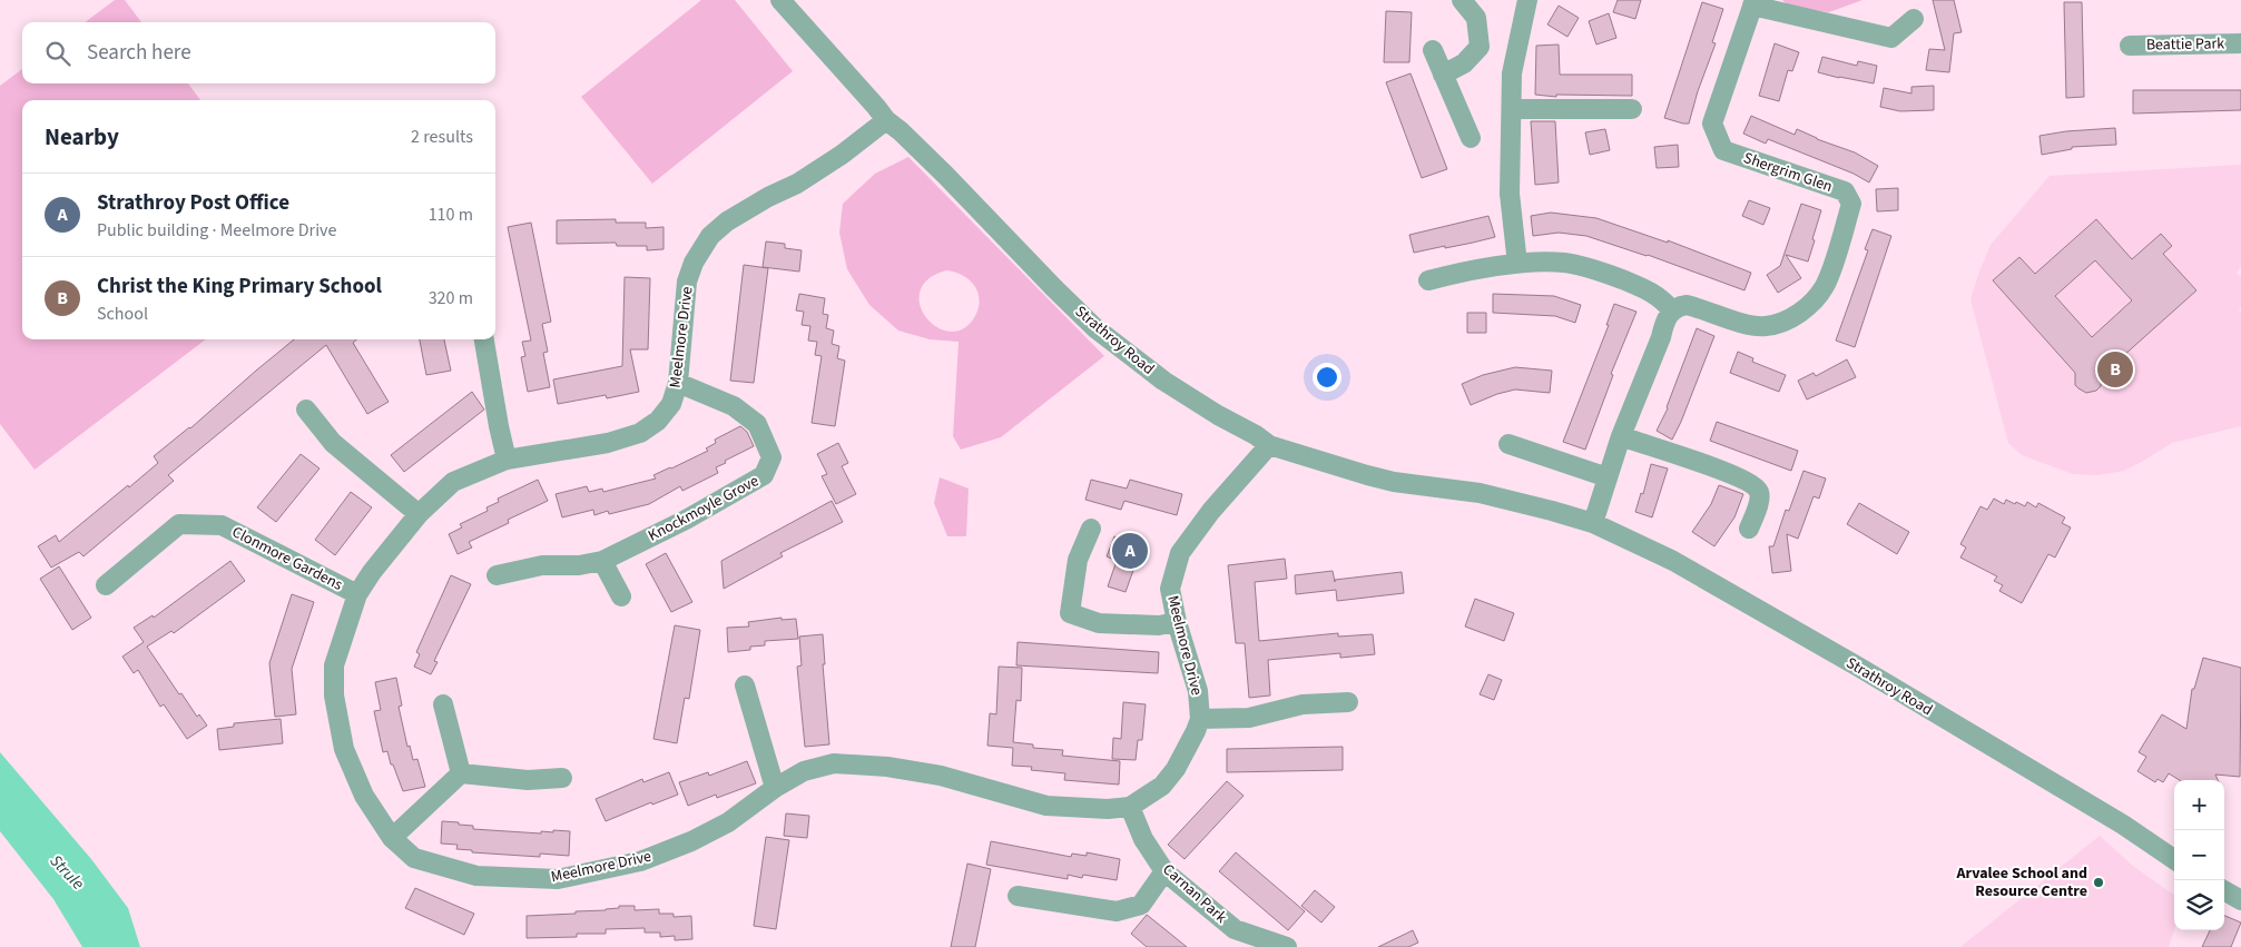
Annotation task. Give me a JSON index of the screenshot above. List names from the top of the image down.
{
  "streets": {
    "street": [
      "Beattie Park",
      "Shergrim Glen",
      "Meelmore Drive",
      "Strathroy Road",
      "Knockmoyle Grove",
      "Clonmore Gardens",
      "Carnan Park"
    ]
  },
  "crossings": [
    ["Meelmore Drive", "Strathroy Road"],
    ["Meelmore Drive", "Knockmoyle Grove"],
    ["Meelmore Drive", "Clonmore Gardens"],
    ["Meelmore Drive", "Carnan Park"]
  ],
  "water": ["Strule"],
  "places": ["Arvalee School and Resource Centre"],
  "page": {
    "search": "Search here",
    "heading": ["Nearby", "2 results"],
    "list": [
      {
        "mark": "A",
        "name": "Strathroy Post Office",
        "note": "Public building · Meelmore Drive",
        "value": "110 m"
      },
      {
        "mark": "B",
        "name": "Christ the King Primary School",
        "note": "School",
        "value": "320 m"
      }
    ],
    "pins": ["B", "A"],
    "map_buttons": ["+", "−"]
  }
}
